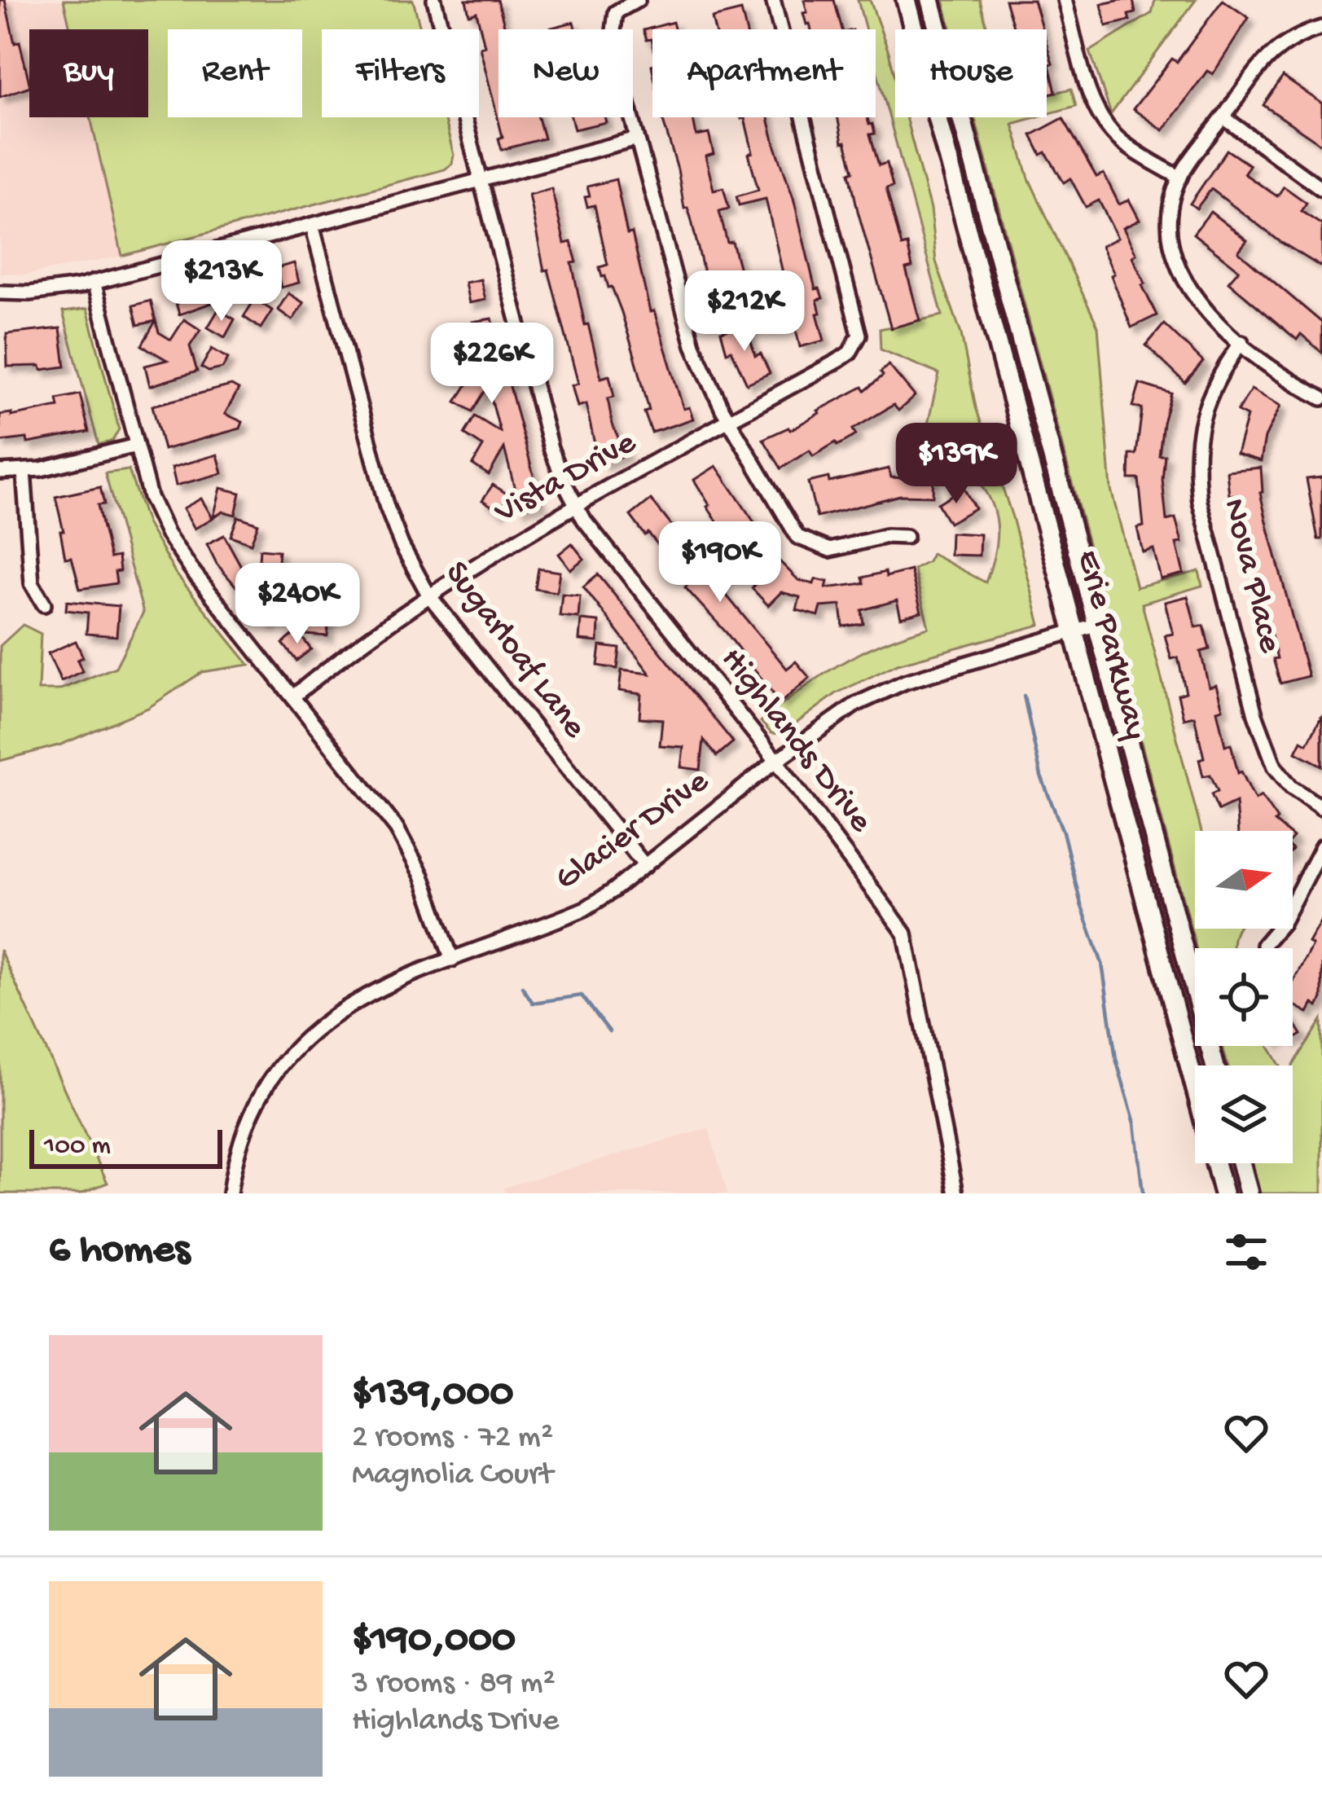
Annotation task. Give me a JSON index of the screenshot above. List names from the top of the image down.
{
  "streets": {
    "main road": ["Erie Parkway"],
    "street": [
      "Vista Drive",
      "Nova Place",
      "Sugarloaf Lane",
      "Highlands Drive",
      "Glacier Drive"
    ]
  },
  "crossings": [
    ["Vista Drive", "Sugarloaf Lane"],
    ["Vista Drive", "Highlands Drive"],
    ["Erie Parkway", "Glacier Drive"],
    ["Sugarloaf Lane", "Glacier Drive"],
    ["Highlands Drive", "Glacier Drive"]
  ],
  "scale_bar": "100 m",
  "north": "right",
  "page": {
    "chip": [
      "Buy",
      "Rent",
      "Filters",
      "New",
      "Apartment",
      "House"
    ],
    "price": [
      "$213K",
      "$212K",
      "$226K",
      "$139K",
      "$190K",
      "$240K"
    ],
    "scale": "100 m",
    "heading": "6 homes",
    "list": [
      {
        "name": "$139,000",
        "note": "2 rooms · 72 m² · Magnolia Court"
      },
      {
        "name": "$190,000",
        "note": "3 rooms · 89 m² · Highlands Drive"
      }
    ]
  }
}
